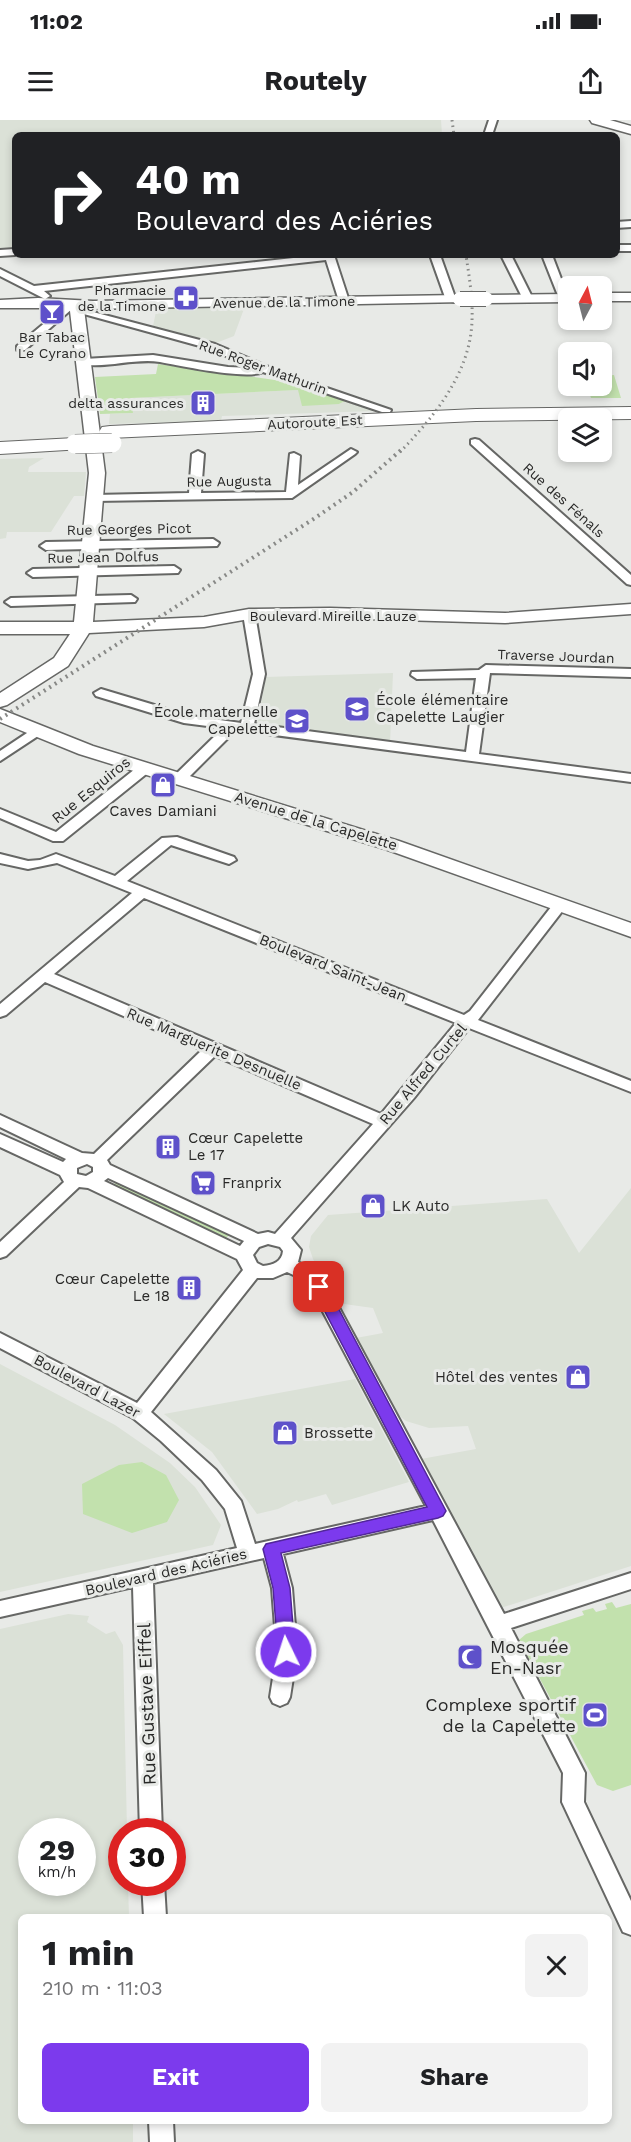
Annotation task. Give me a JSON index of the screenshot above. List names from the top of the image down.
{
  "streets": {
    "highway": ["Autoroute Est"],
    "street": [
      "Avenue de la Timone",
      "Rue Roger Mathurin",
      "Rue Augusta",
      "Rue des Fénals",
      "Rue Georges Picot",
      "Rue Jean Dolfus",
      "Boulevard Mireille Lauze",
      "Traverse Jourdan",
      "Rue Esquiros",
      "Avenue de la Capelette",
      "Boulevard Saint-Jean",
      "Rue Marguerite Desnuelle",
      "Rue Alfred Curtel",
      "Boulevard Lazer",
      "Boulevard des Aciéries",
      "Rue Gustave Eiffel"
    ]
  },
  "crossings": [
    ["Avenue de la Timone", "Rue Roger Mathurin"],
    ["Rue Esquiros", "Avenue de la Capelette"],
    ["Avenue de la Capelette", "Rue Alfred Curtel"],
    ["Boulevard Saint-Jean", "Rue Alfred Curtel"],
    ["Rue Marguerite Desnuelle", "Rue Alfred Curtel"],
    ["Boulevard Lazer", "Boulevard des Aciéries"],
    ["Boulevard des Aciéries", "Rue Gustave Eiffel"]
  ],
  "places": {
    "pharmacy": ["Pharmacie de la Timone"],
    "bar": ["Bar Tabac Le Cyrano"],
    "building": ["delta assurances", "Cœur Capelette Le 17", "Cœur Capelette Le 18"],
    "school or university": ["École élémentaire Capelette Laugier", "École maternelle Capelette"],
    "shop": [
      "Caves Damiani",
      "LK Auto",
      "Hôtel des ventes",
      "Brossette"
    ],
    "supermarket": ["Franprix"],
    "mosque": ["Mosquée En-Nasr"],
    "sports": ["Complexe sportif de la Capelette"]
  },
  "north": "top",
  "page": {
    "status": "11:02",
    "header": "Routely",
    "turn": ["40 m", "Boulevard des Aciéries"],
    "speed": "29 km/h",
    "limit": "30",
    "heading": ["1 min", "210 m · 11:03"],
    "buttons": ["Exit", "Share"]
  }
}
